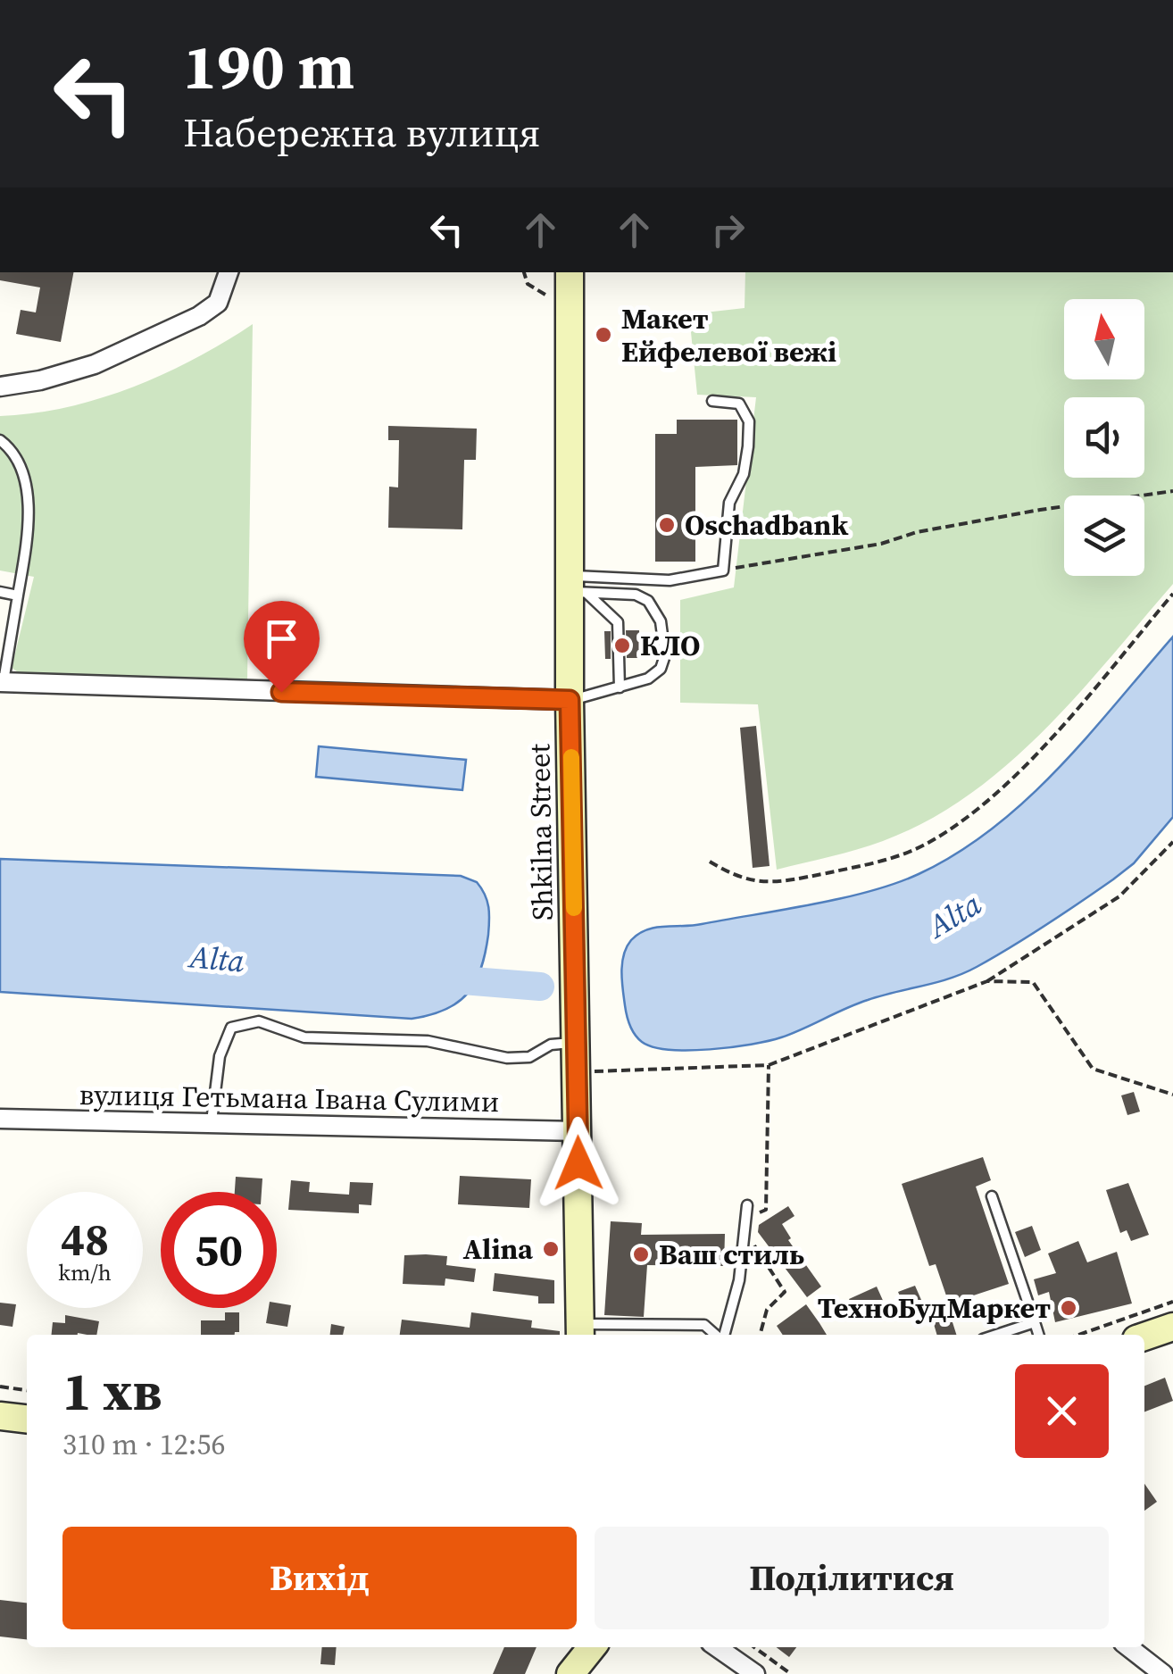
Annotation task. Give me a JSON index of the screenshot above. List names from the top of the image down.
{
  "streets": {
    "main road": ["Shkilna Street"],
    "street": ["вулиця Гетьмана Івана Сулими"]
  },
  "crossings": [
    ["Shkilna Street", "вулиця Гетьмана Івана Сулими"]
  ],
  "water": ["Alta"],
  "places": [
    "Макет Ейфелевої вежі",
    "Oschadbank",
    "КЛО",
    "Alina",
    "Ваш стиль",
    "ТехноБудМаркет"
  ],
  "north": "top",
  "page": {
    "turn": ["190 m", "Набережна вулиця"],
    "speed": "48 km/h",
    "limit": "50",
    "heading": ["1 хв", "310 m · 12:56"],
    "buttons": ["Вихід", "Поділитися"]
  }
}
